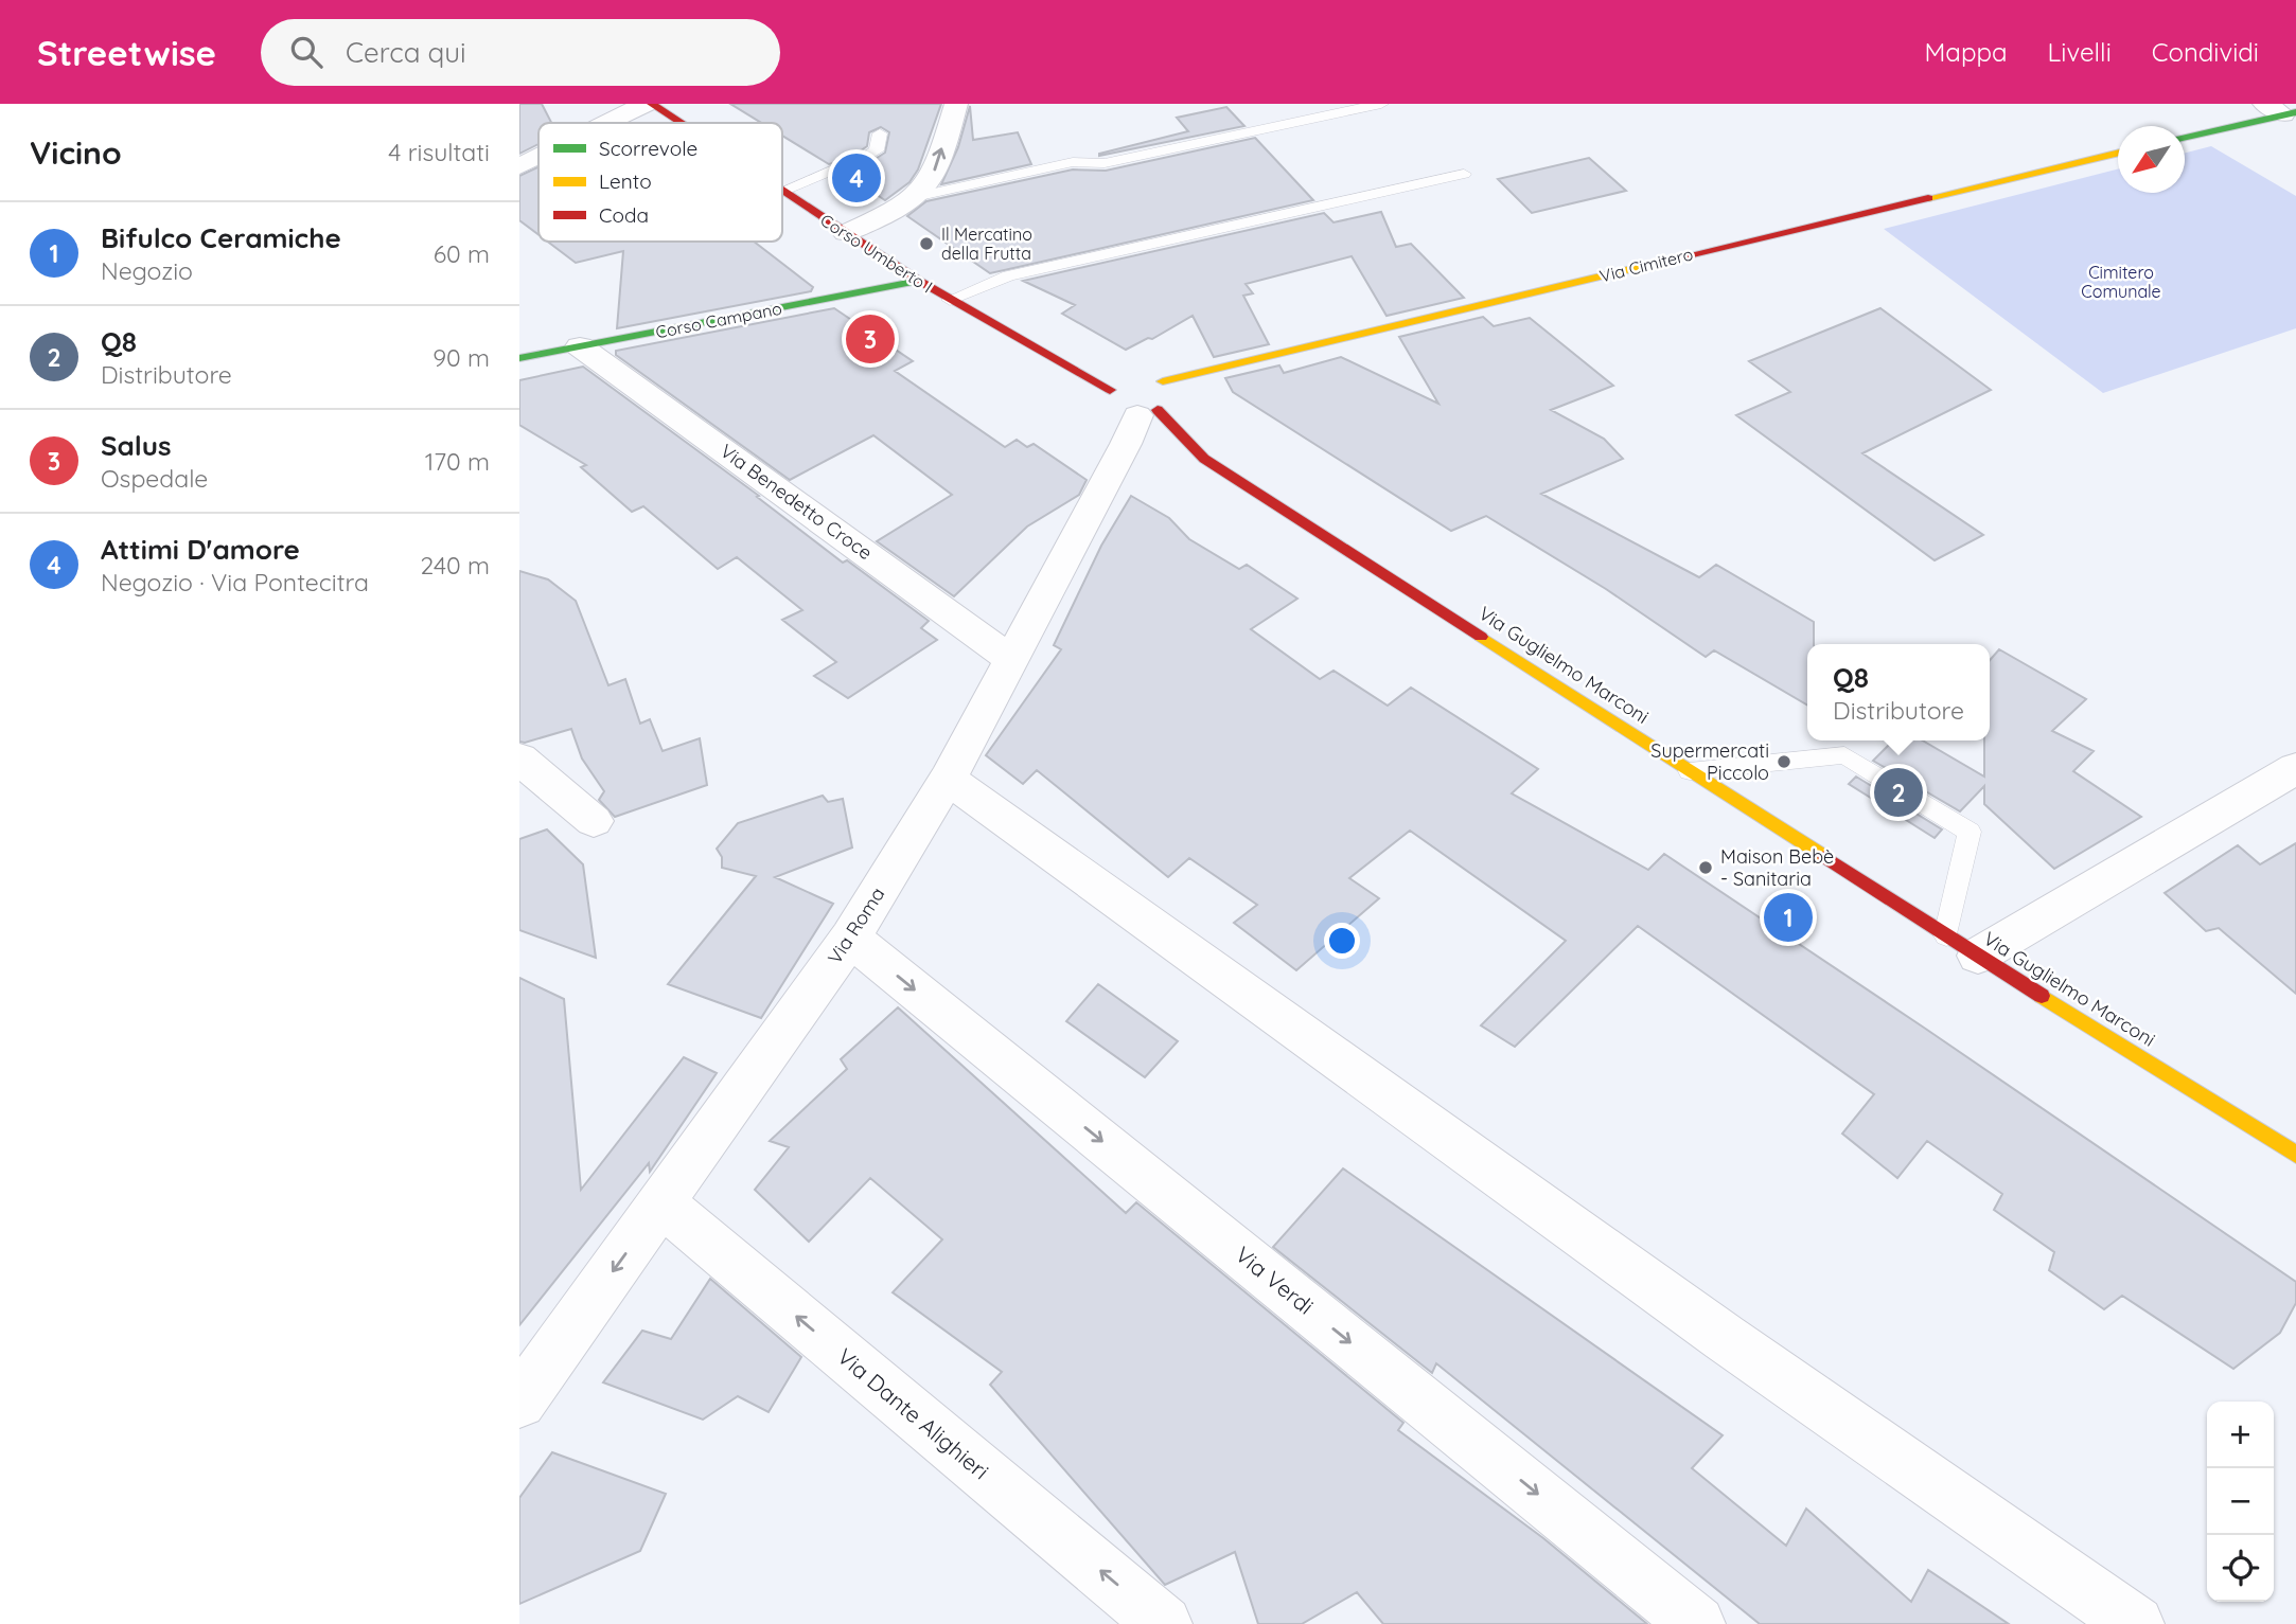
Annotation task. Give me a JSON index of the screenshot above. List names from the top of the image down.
{
  "streets": {
    "street": [
      "Corso Umberto I",
      "Via Cimitero",
      "Corso Campano",
      "Via Benedetto Croce",
      "Via Guglielmo Marconi",
      "Via Roma",
      "Via Verdi",
      "Via Dante Alighieri"
    ]
  },
  "crossings": [
    ["Corso Umberto I", "Corso Campano"],
    ["Corso Umberto I", "Via Guglielmo Marconi"],
    ["Corso Umberto I", "Via Roma"],
    ["Corso Campano", "Via Benedetto Croce"],
    ["Via Benedetto Croce", "Via Roma"],
    ["Via Guglielmo Marconi", "Via Roma"],
    ["Via Roma", "Via Verdi"],
    ["Via Roma", "Via Dante Alighieri"]
  ],
  "one_way": ["Via Dante Alighieri"],
  "parks": ["Cimitero Comunale"],
  "places": ["Il Mercatino della Frutta", "Supermercati Piccolo", "Maison Bebè - Sanitaria"],
  "legend": ["Scorrevole", "Lento", "Coda"],
  "north": "bottom left",
  "page": {
    "header": "Streetwise",
    "search": "Cerca qui",
    "nav": ["Mappa", "Livelli", "Condividi"],
    "heading": ["Vicino", "4 risultati"],
    "pins": [
      "4",
      "3",
      "2",
      "1"
    ],
    "list": [
      {
        "mark": "1",
        "name": "Bifulco Ceramiche",
        "note": "Negozio",
        "value": "60 m"
      },
      {
        "mark": "2",
        "name": "Q8",
        "note": "Distributore",
        "value": "90 m"
      },
      {
        "mark": "3",
        "name": "Salus",
        "note": "Ospedale",
        "value": "170 m"
      },
      {
        "mark": "4",
        "name": "Attimi D'amore",
        "note": "Negozio · Via Pontecitra",
        "value": "240 m"
      }
    ],
    "popup": ["Q8", "Distributore"],
    "map_buttons": ["+", "−"]
  }
}
